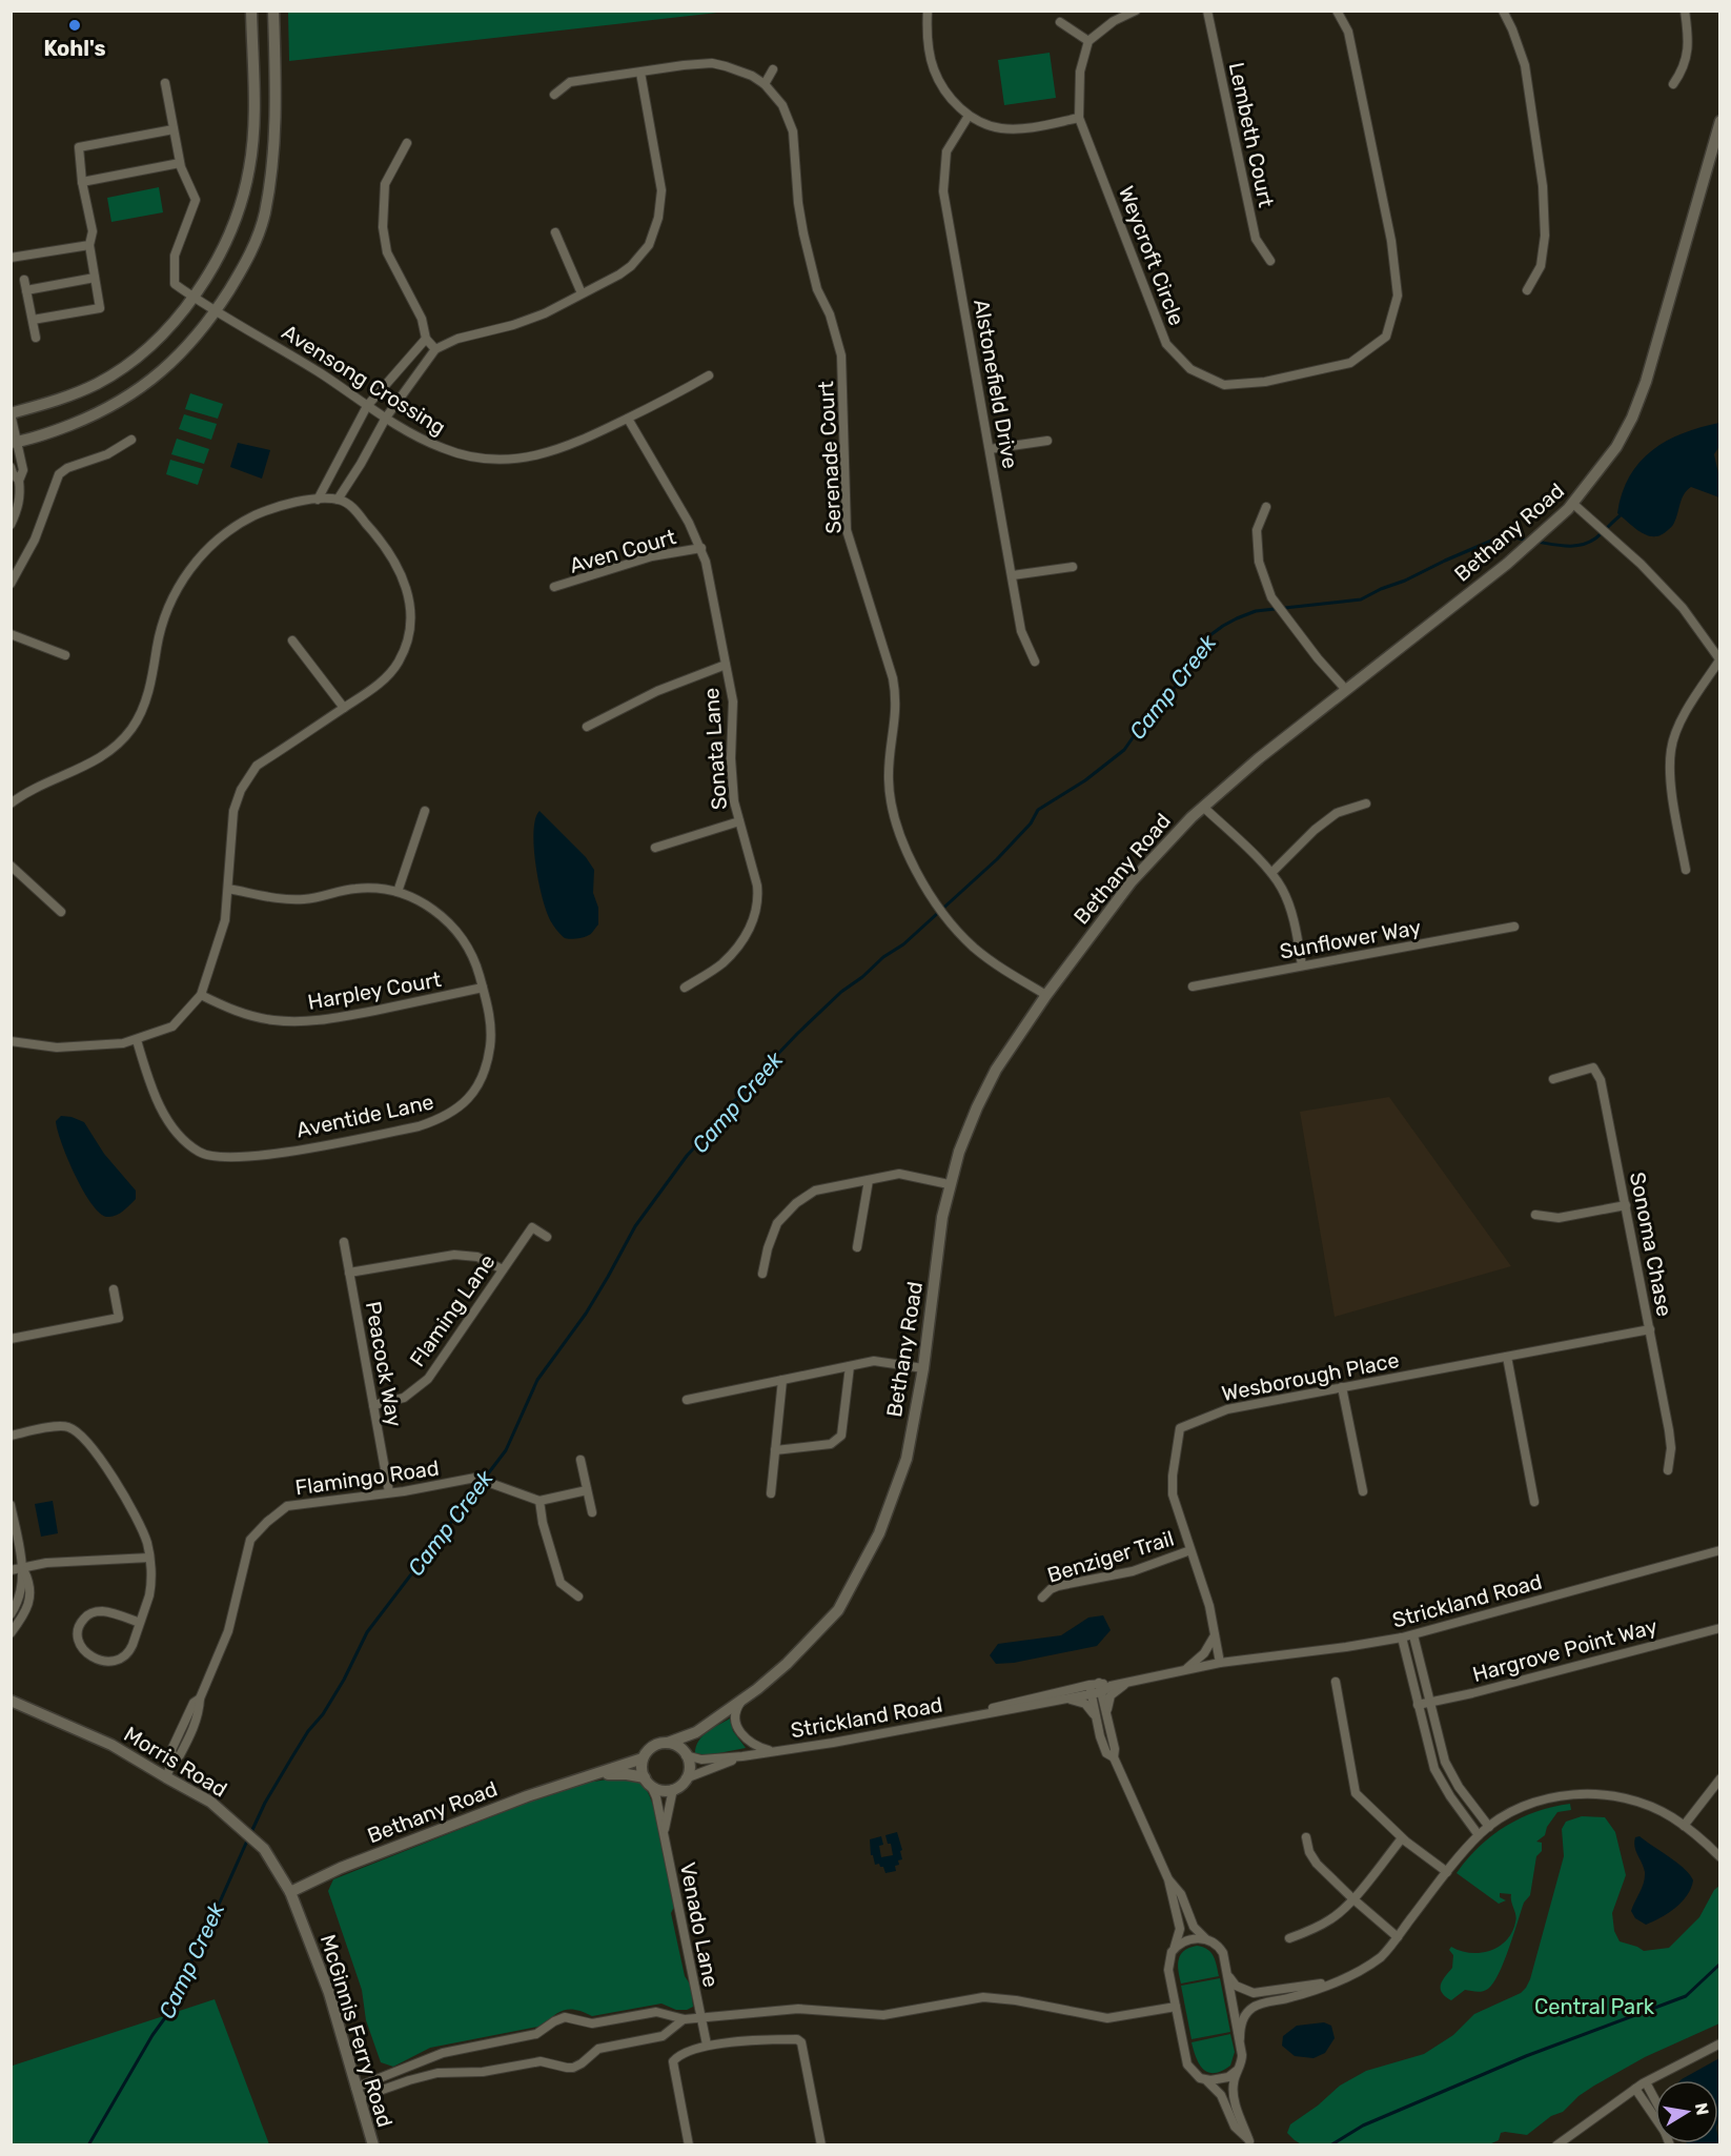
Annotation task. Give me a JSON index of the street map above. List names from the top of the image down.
{
  "streets": {
    "street": [
      "Lembeth Court",
      "Weycroft Circle",
      "Avensong Crossing",
      "Alstonefield Drive",
      "Serenade Court",
      "Bethany Road",
      "Aven Court",
      "Sonata Lane",
      "Sunflower Way",
      "Harpley Court",
      "Aventide Lane",
      "Sonoma Chase",
      "Flaming Lane",
      "Peacock Way",
      "Wesborough Place",
      "Flamingo Road",
      "Benziger Trail",
      "Strickland Road",
      "Hargrove Point Way",
      "Morris Road",
      "Venado Lane",
      "McGinnis Ferry Road"
    ]
  },
  "crossings": [
    ["Avensong Crossing", "Sonata Lane"],
    ["Serenade Court", "Bethany Road"],
    ["Bethany Road", "Strickland Road"],
    ["Bethany Road", "Morris Road"],
    ["Bethany Road", "Venado Lane"],
    ["Bethany Road", "McGinnis Ferry Road"],
    ["Aven Court", "Sonata Lane"],
    ["Harpley Court", "Aventide Lane"],
    ["Sonoma Chase", "Wesborough Place"],
    ["Flaming Lane", "Peacock Way"],
    ["Peacock Way", "Flamingo Road"],
    ["Wesborough Place", "Benziger Trail"],
    ["Wesborough Place", "Strickland Road"],
    ["Flamingo Road", "Morris Road"],
    ["Strickland Road", "Venado Lane"],
    ["Morris Road", "McGinnis Ferry Road"]
  ],
  "water": ["Camp Creek"],
  "parks": ["Central Park"],
  "places": ["Kohl's"],
  "north": "right"
}
